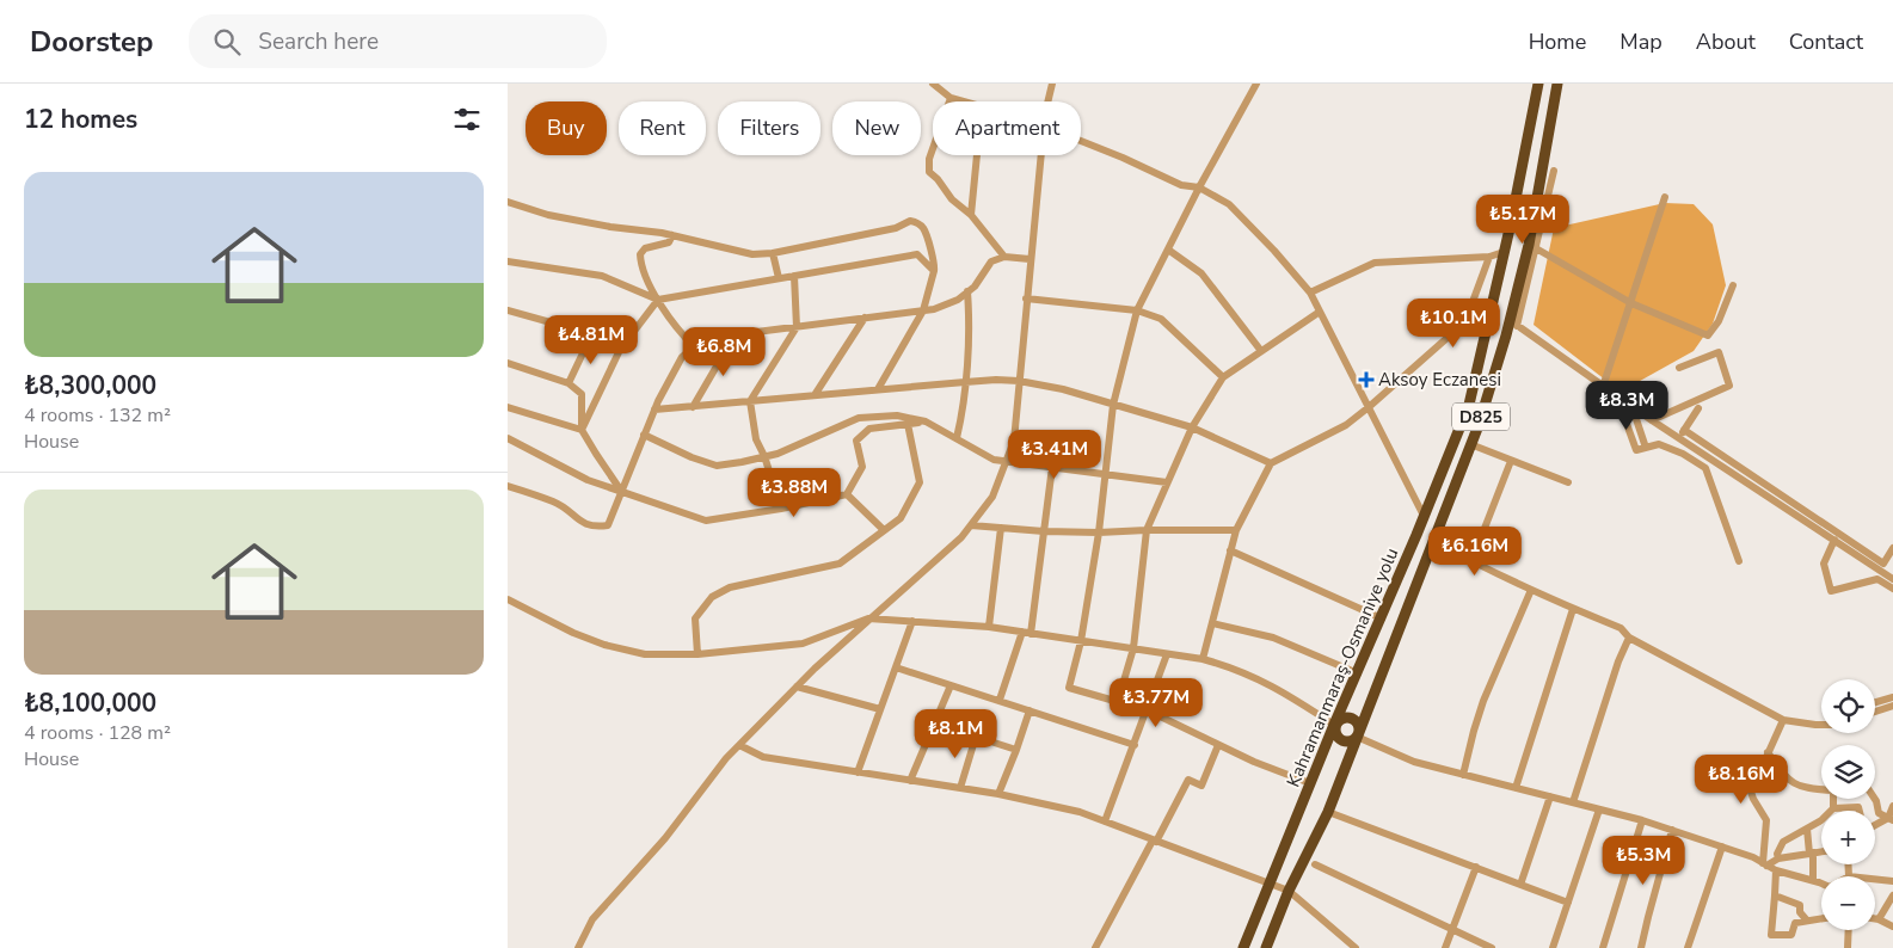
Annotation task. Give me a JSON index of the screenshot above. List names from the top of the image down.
{
  "streets": {
    "highway": ["D825", "Kahramanmaraş-Osmaniye yolu"]
  },
  "places": {
    "health": ["Aksoy Eczanesi"]
  },
  "page": {
    "header": "Doorstep",
    "search": "Search here",
    "nav": [
      "Home",
      "Map",
      "About",
      "Contact"
    ],
    "heading": "12 homes",
    "chip": [
      "Buy",
      "Rent",
      "Filters",
      "New",
      "Apartment"
    ],
    "list": [
      {
        "name": "₺8,300,000",
        "note": "4 rooms · 132 m² · House"
      },
      {
        "name": "₺8,100,000",
        "note": "4 rooms · 128 m² · House"
      }
    ],
    "price": [
      "₺5.17M",
      "₺10.1M",
      "₺4.81M",
      "₺6.8M",
      "₺8.3M",
      "₺3.41M",
      "₺3.88M",
      "₺6.16M",
      "₺3.77M",
      "₺8.1M",
      "₺8.16M",
      "₺5.3M"
    ],
    "map_buttons": ["+", "−"]
  }
}
